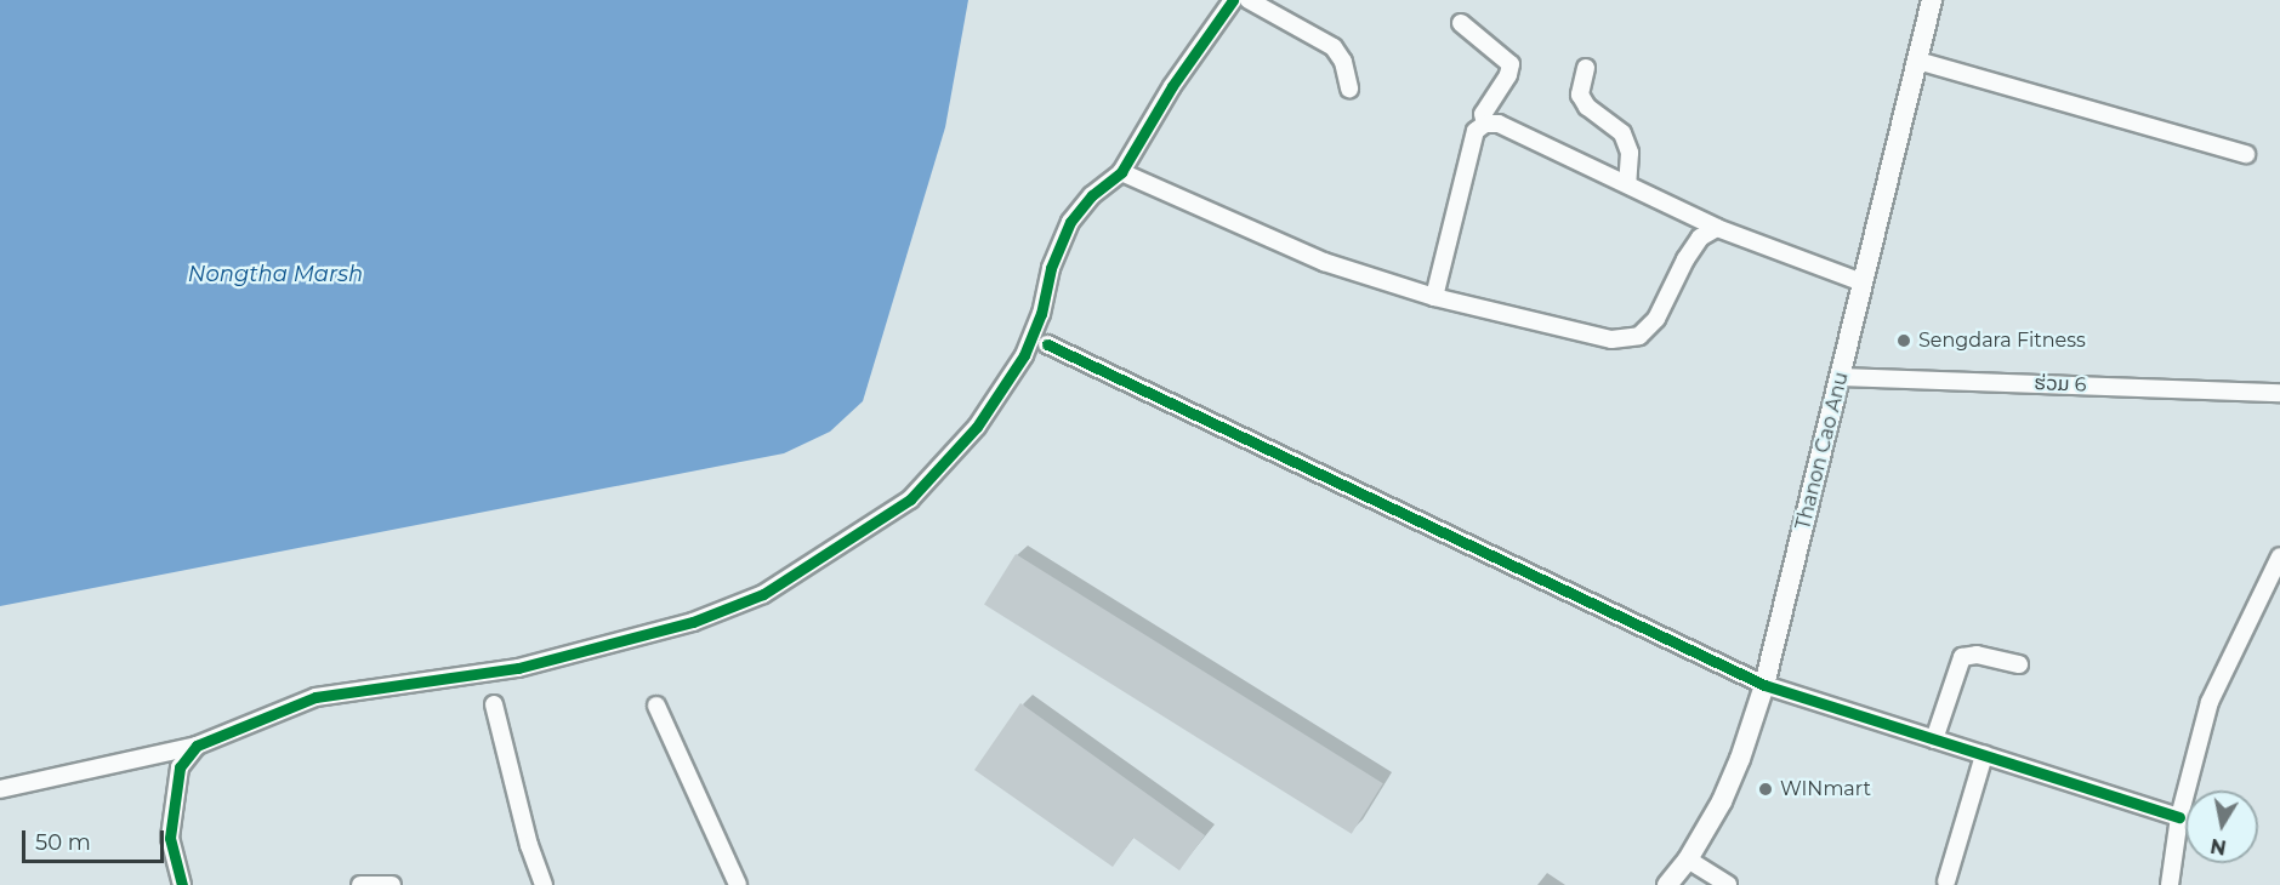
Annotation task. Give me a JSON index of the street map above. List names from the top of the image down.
{
  "streets": {
    "street": ["ຮ່ວມ 6", "Thanon Cao Anu"]
  },
  "crossings": [
    ["ຮ່ວມ 6", "Thanon Cao Anu"]
  ],
  "water": ["Nongtha Marsh"],
  "places": ["Sengdara Fitness", "WINmart"],
  "scale_bar": "50 m",
  "north": "bottom"
}
